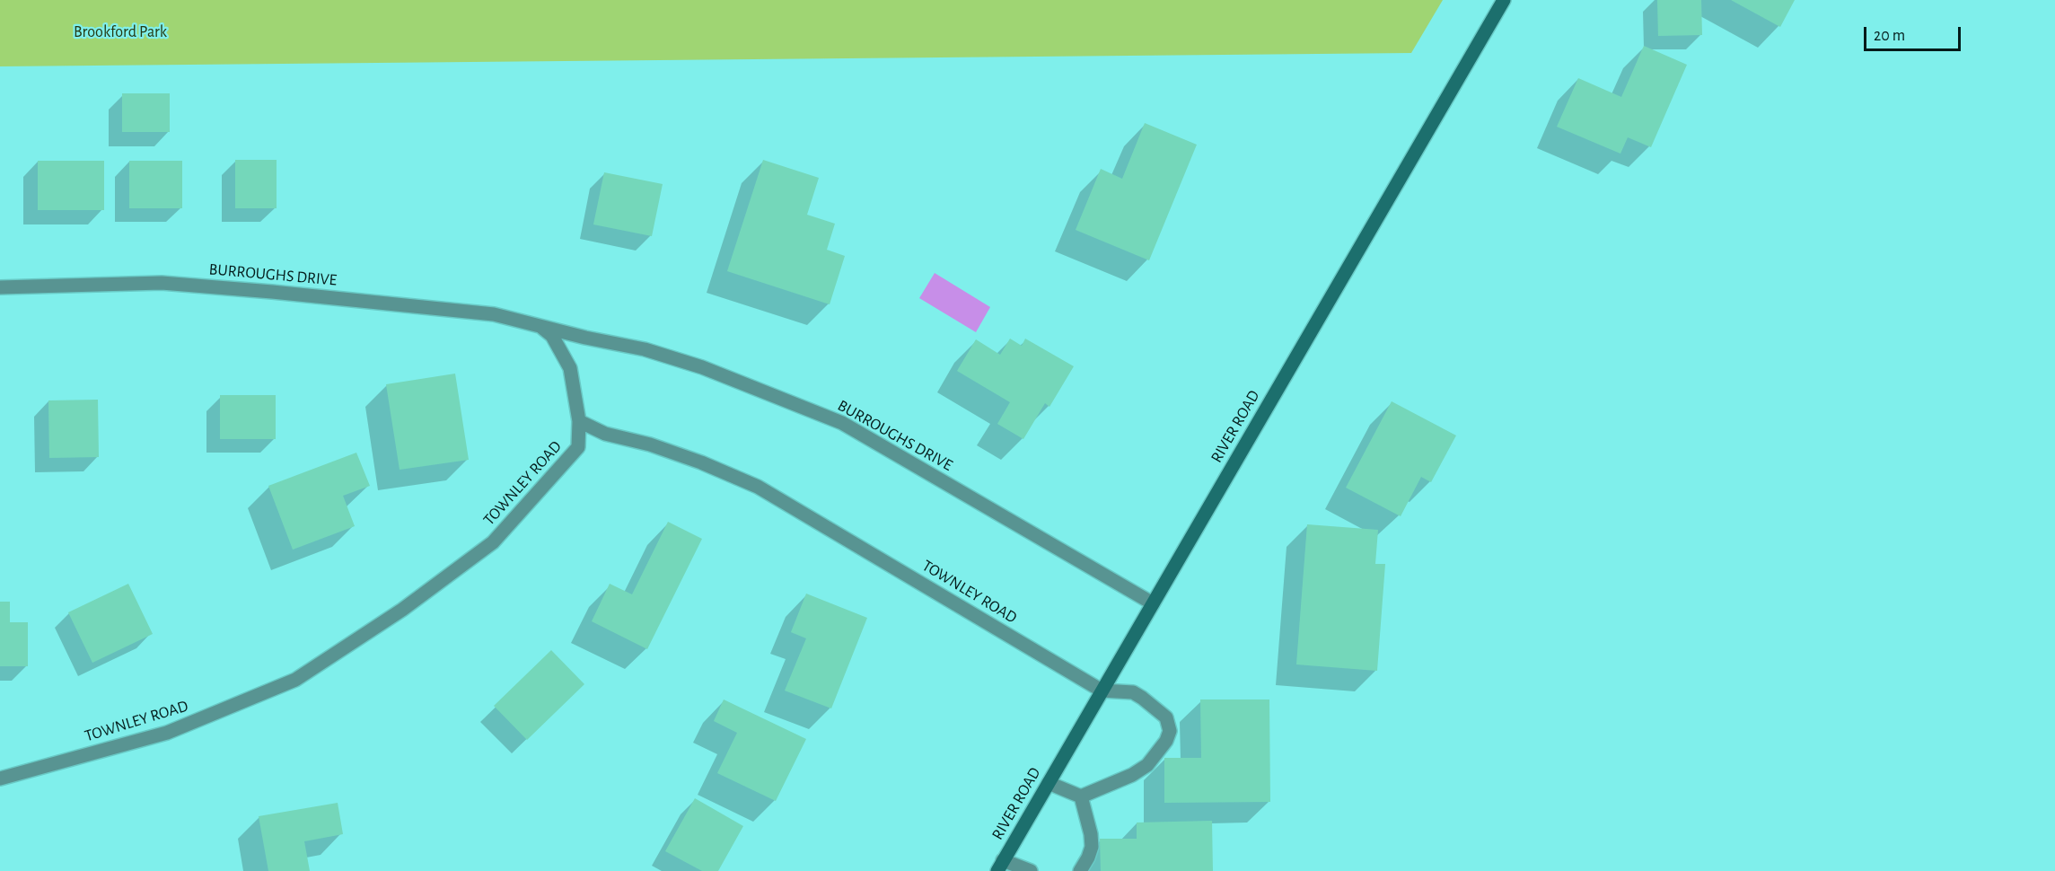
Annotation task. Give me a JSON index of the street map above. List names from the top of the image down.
{
  "streets": {
    "street": ["BURROUGHS DRIVE", "RIVER ROAD", "TOWNLEY ROAD"]
  },
  "crossings": [
    ["BURROUGHS DRIVE", "RIVER ROAD"],
    ["RIVER ROAD", "TOWNLEY ROAD"]
  ],
  "parks": ["Brookford Park"],
  "scale_bar": "20 m"
}
